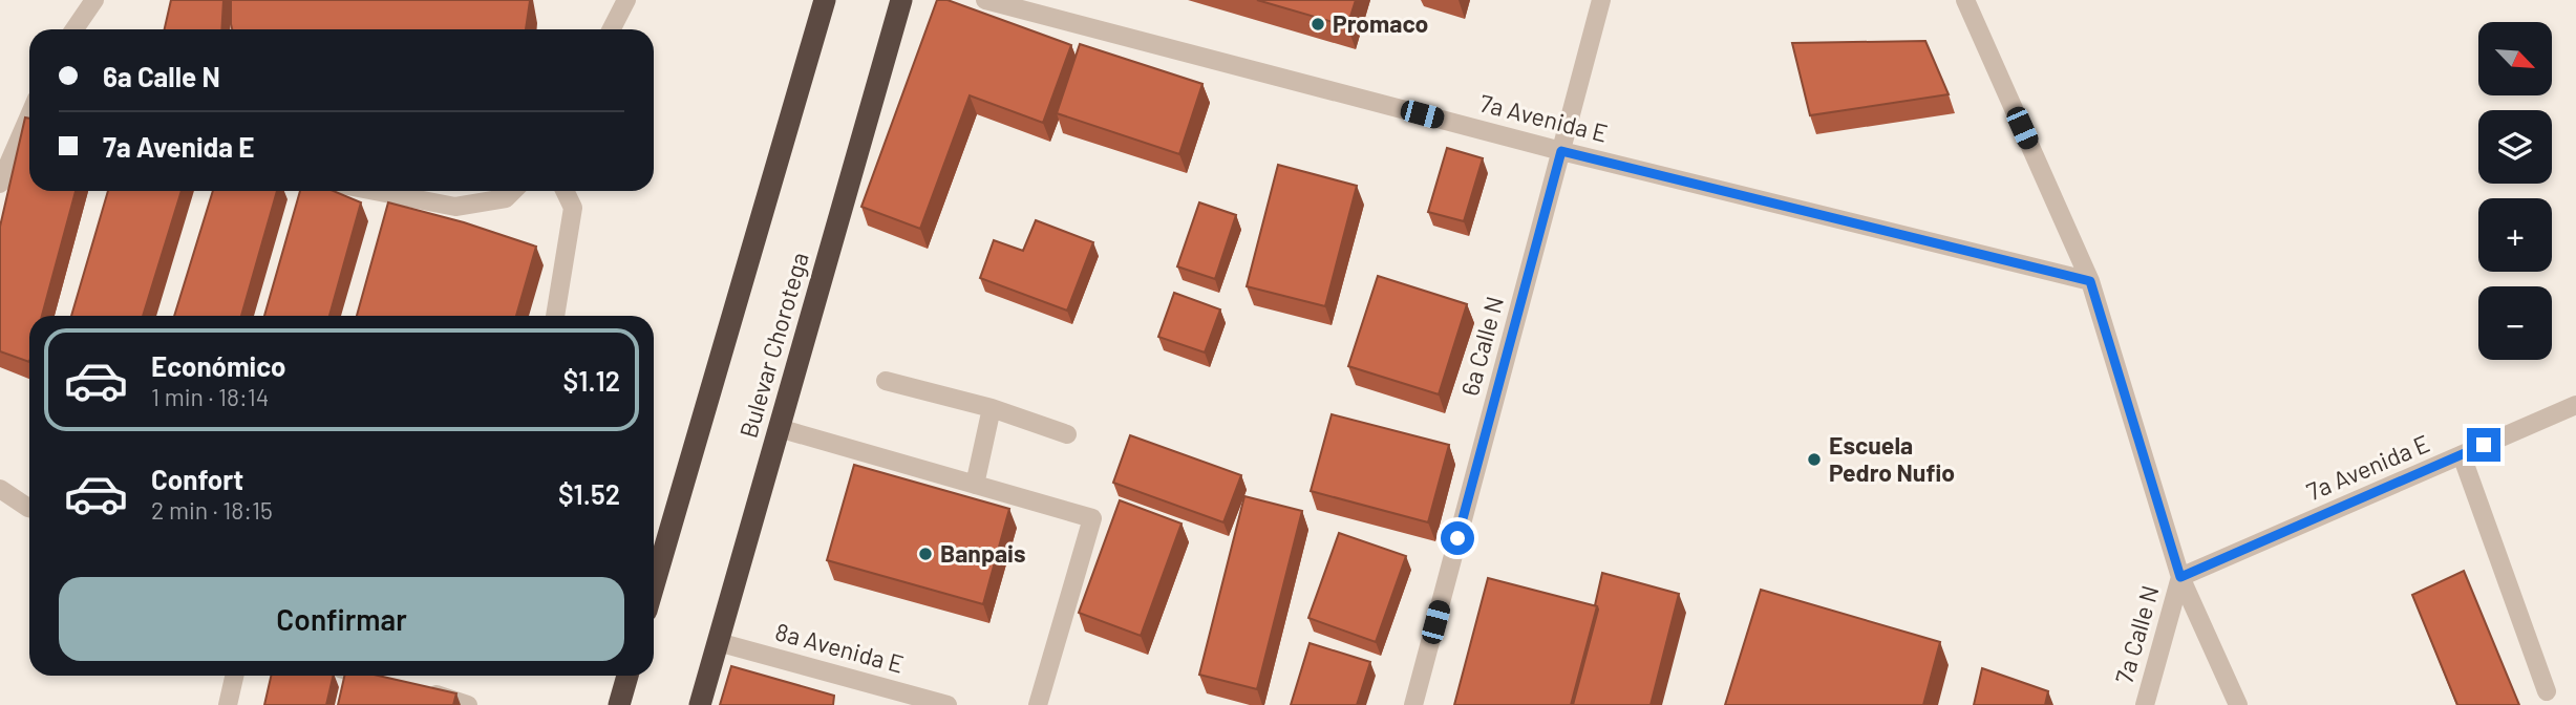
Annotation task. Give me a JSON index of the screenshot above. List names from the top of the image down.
{
  "streets": {
    "highway": ["Bulevar Chorotega"],
    "street": [
      "7a Avenida E",
      "6a Calle N",
      "7a Calle N",
      "8a Avenida E"
    ]
  },
  "crossings": [
    ["7a Avenida E", "6a Calle N"],
    ["7a Avenida E", "7a Calle N"],
    ["Bulevar Chorotega", "8a Avenida E"]
  ],
  "places": ["Promaco", "Escuela Pedro Nufio", "Banpais"],
  "north": "bottom right",
  "page": {
    "map_buttons": ["+", "−"],
    "banner": ["6a Calle N", "7a Avenida E"],
    "list": [
      {
        "name": "Económico",
        "note": "1 min · 18:14",
        "value": "$1.12"
      },
      {
        "name": "Confort",
        "note": "2 min · 18:15",
        "value": "$1.52"
      }
    ],
    "buttons": "Confirmar"
  }
}
